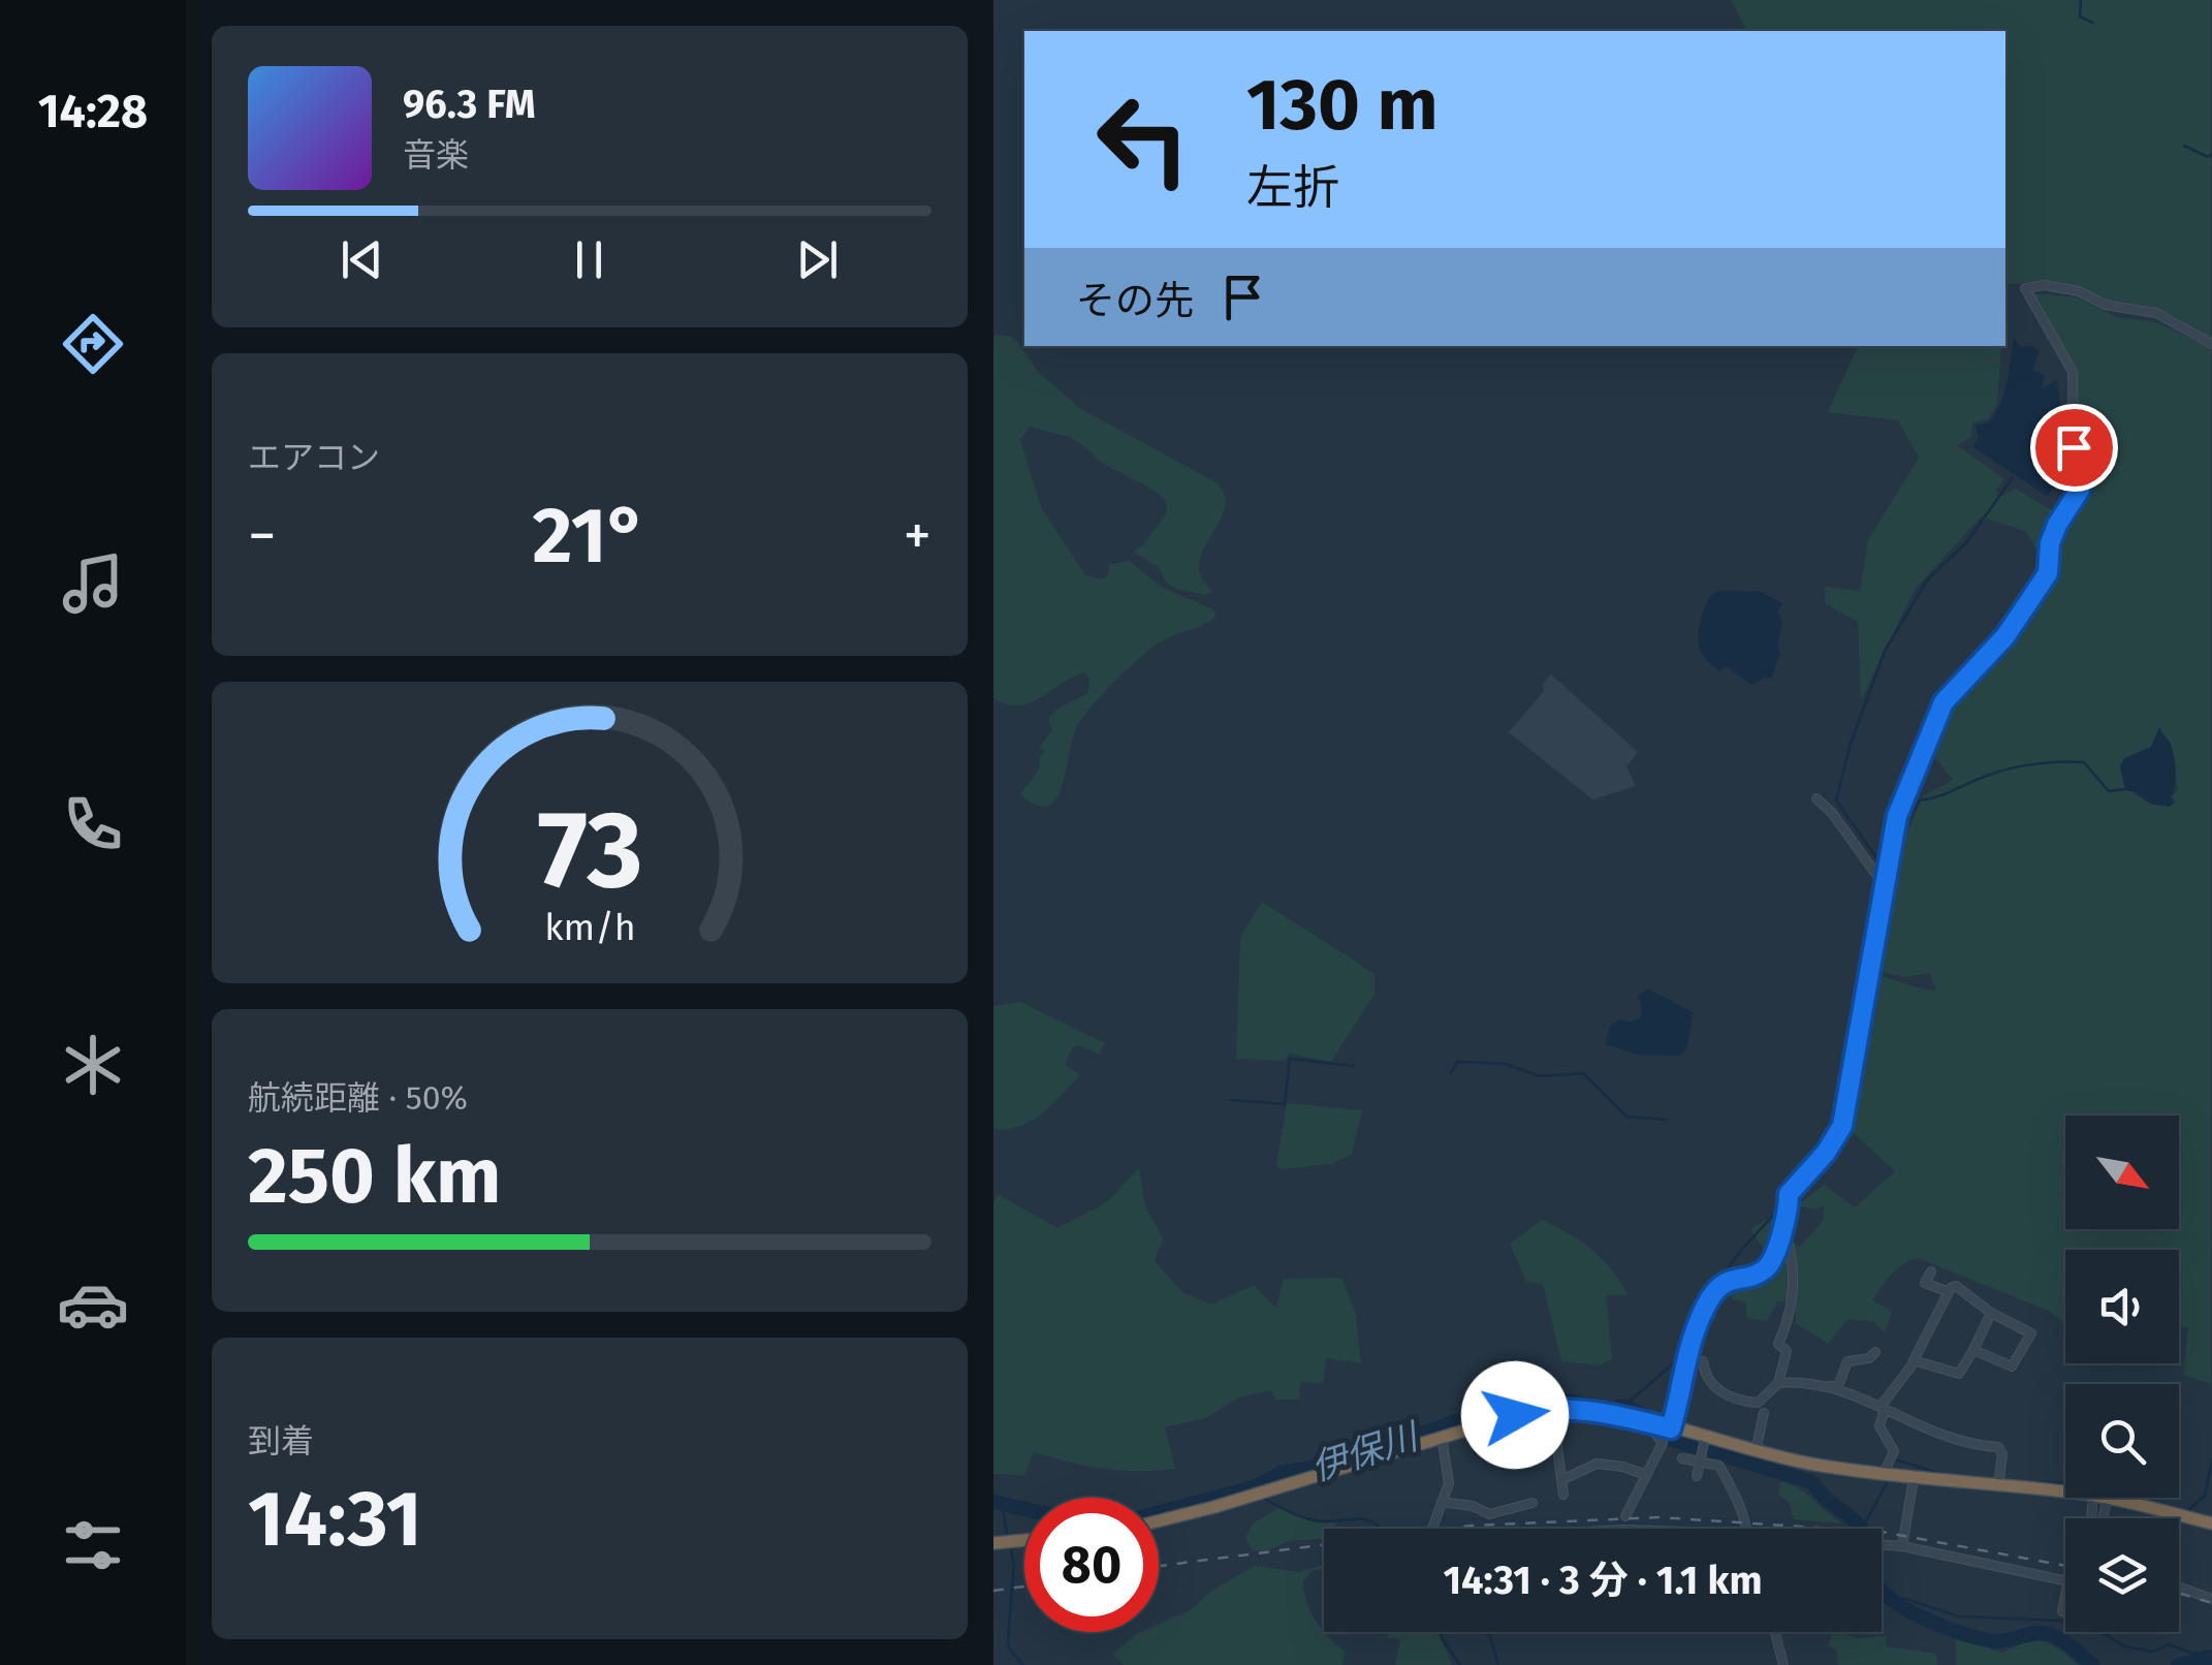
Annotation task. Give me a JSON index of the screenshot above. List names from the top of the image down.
{
  "water": ["伊保川"],
  "north": "bottom right",
  "page": {
    "tabs": "14:28",
    "turn": ["130 m", "左折"],
    "song": ["96.3 FM", "音楽"],
    "then": "その先",
    "tile": [
      "エアコン",
      ["航続距離 · 50%", "250 km"],
      ["到着", "14:31"]
    ],
    "heat": ["−", "21°", "+"],
    "limit": "80",
    "trip": "14:31 · 3 分 · 1.1 km",
    "gauge": ["73", "km/h"]
  }
}
